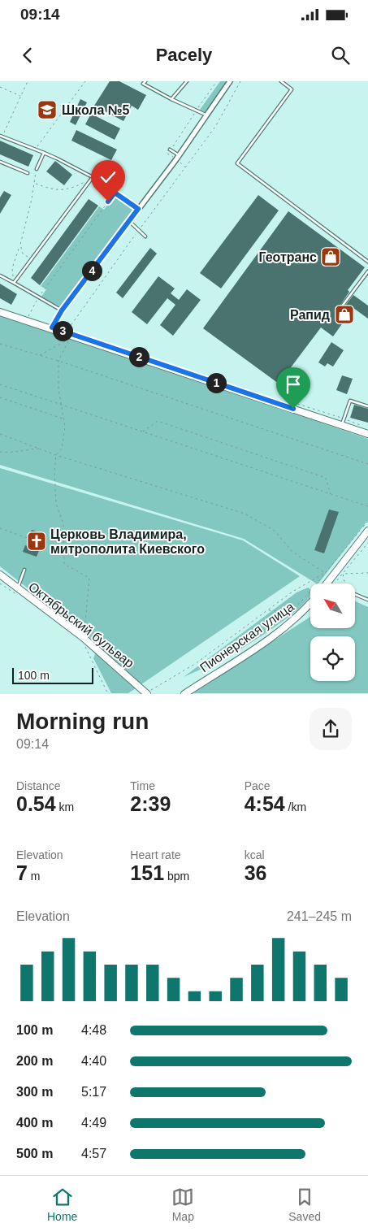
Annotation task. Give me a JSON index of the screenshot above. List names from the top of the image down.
{
  "streets": {
    "street": ["Октябрьский бульвар", "Пионерская улица"]
  },
  "places": {
    "school or university": ["Школа №5"],
    "shop": ["Геотранс", "Рапид"],
    "church": ["Церковь Владимира, митрополита Киевского"]
  },
  "scale_bar": "100 m",
  "north": "top left",
  "page": {
    "status": "09:14",
    "header": "Pacely",
    "pins": [
      "4",
      "3",
      "2",
      "1"
    ],
    "scale": "100 m",
    "heading": ["Morning run", "09:14"],
    "stats": [
      ["Distance", "0.54 km"],
      ["Time", "2:39"],
      ["Pace", "4:54 /km"],
      ["Elevation", "7 m"],
      ["Heart rate", "151 bpm"],
      ["kcal", "36"]
    ],
    "chart": ["Elevation", "241–245 m"],
    "list": [
      {
        "name": "100 m",
        "note": "4:48"
      },
      {
        "name": "200 m",
        "note": "4:40"
      },
      {
        "name": "300 m",
        "note": "5:17"
      },
      {
        "name": "400 m",
        "note": "4:49"
      },
      {
        "name": "500 m",
        "note": "4:57"
      }
    ],
    "tabs": ["Home", "Map", "Saved"]
  }
}
